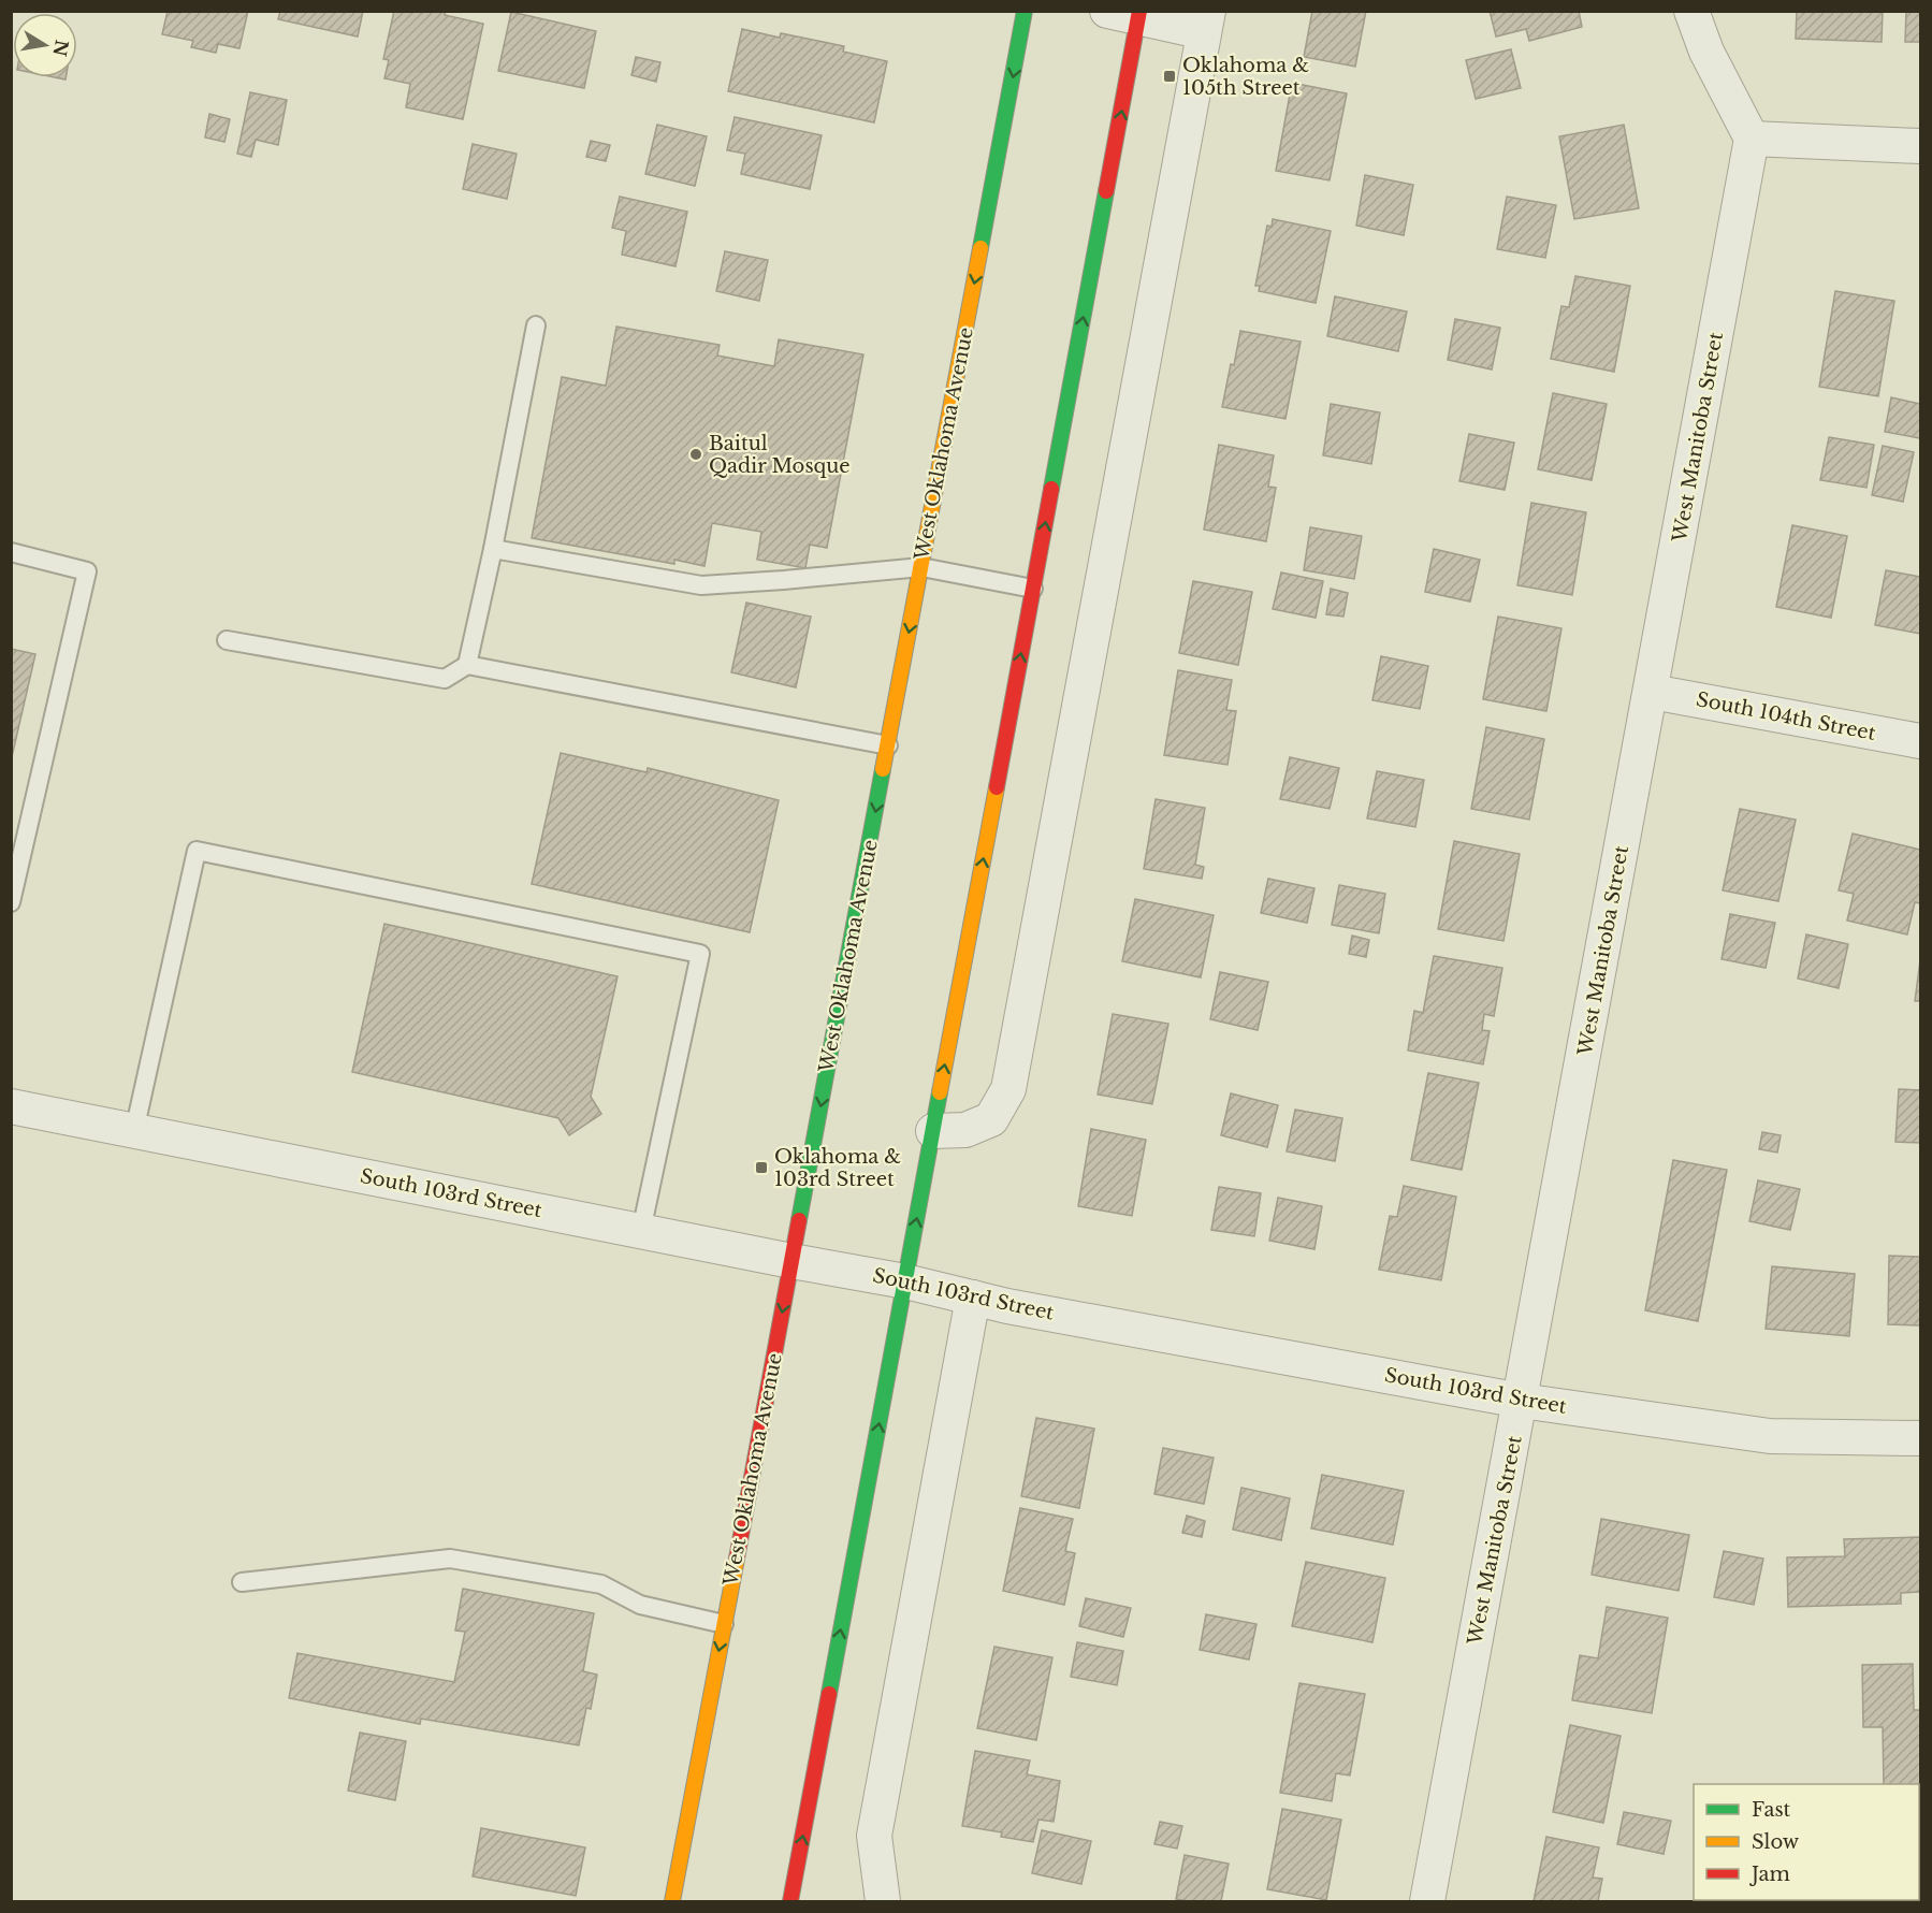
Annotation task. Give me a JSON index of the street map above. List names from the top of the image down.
{
  "streets": {
    "main road": ["West Oklahoma Avenue"],
    "street": ["West Manitoba Street", "South 104th Street", "South 103rd Street"]
  },
  "crossings": [
    ["West Manitoba Street", "South 104th Street"],
    ["West Manitoba Street", "South 103rd Street"],
    ["West Oklahoma Avenue", "South 103rd Street"]
  ],
  "places": {
    "transit": ["Oklahoma & 105th Street", "Oklahoma & 103rd Street"],
    "other": ["Baitul Qadir Mosque"]
  },
  "legend": ["Fast", "Slow", "Jam"],
  "north": "right"
}
